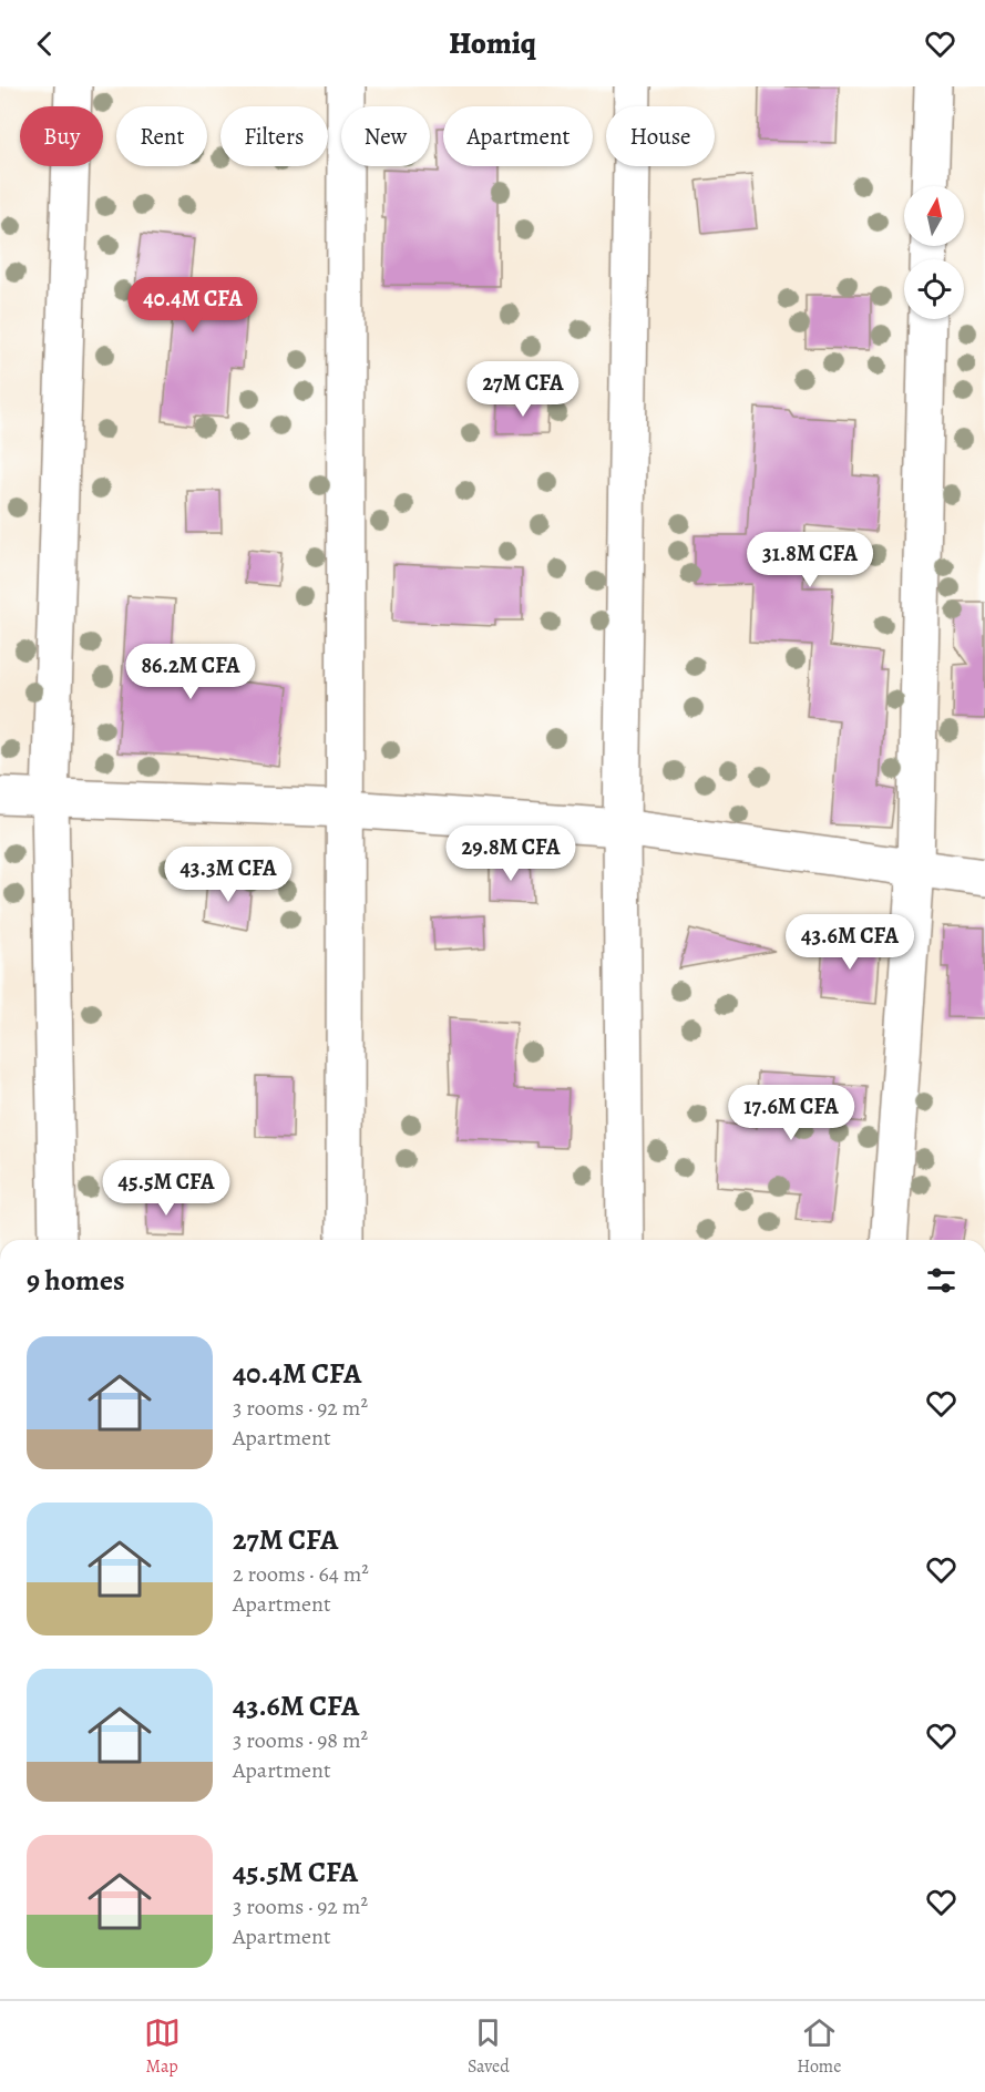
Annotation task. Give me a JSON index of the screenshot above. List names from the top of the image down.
{
  "north": "top",
  "page": {
    "header": "Homiq",
    "chip": [
      "Buy",
      "Rent",
      "Filters",
      "New",
      "Apartment",
      "House"
    ],
    "price": [
      "40.4M CFA",
      "27M CFA",
      "31.8M CFA",
      "86.2M CFA",
      "29.8M CFA",
      "43.3M CFA",
      "43.6M CFA",
      "17.6M CFA",
      "45.5M CFA"
    ],
    "heading": "9 homes",
    "list": [
      {
        "name": "40.4M CFA",
        "note": "3 rooms · 92 m² · Apartment"
      },
      {
        "name": "27M CFA",
        "note": "2 rooms · 64 m² · Apartment"
      },
      {
        "name": "43.6M CFA",
        "note": "3 rooms · 98 m² · Apartment"
      },
      {
        "name": "45.5M CFA",
        "note": "3 rooms · 92 m² · Apartment"
      }
    ],
    "tabs": ["Map", "Saved", "Home"]
  }
}
